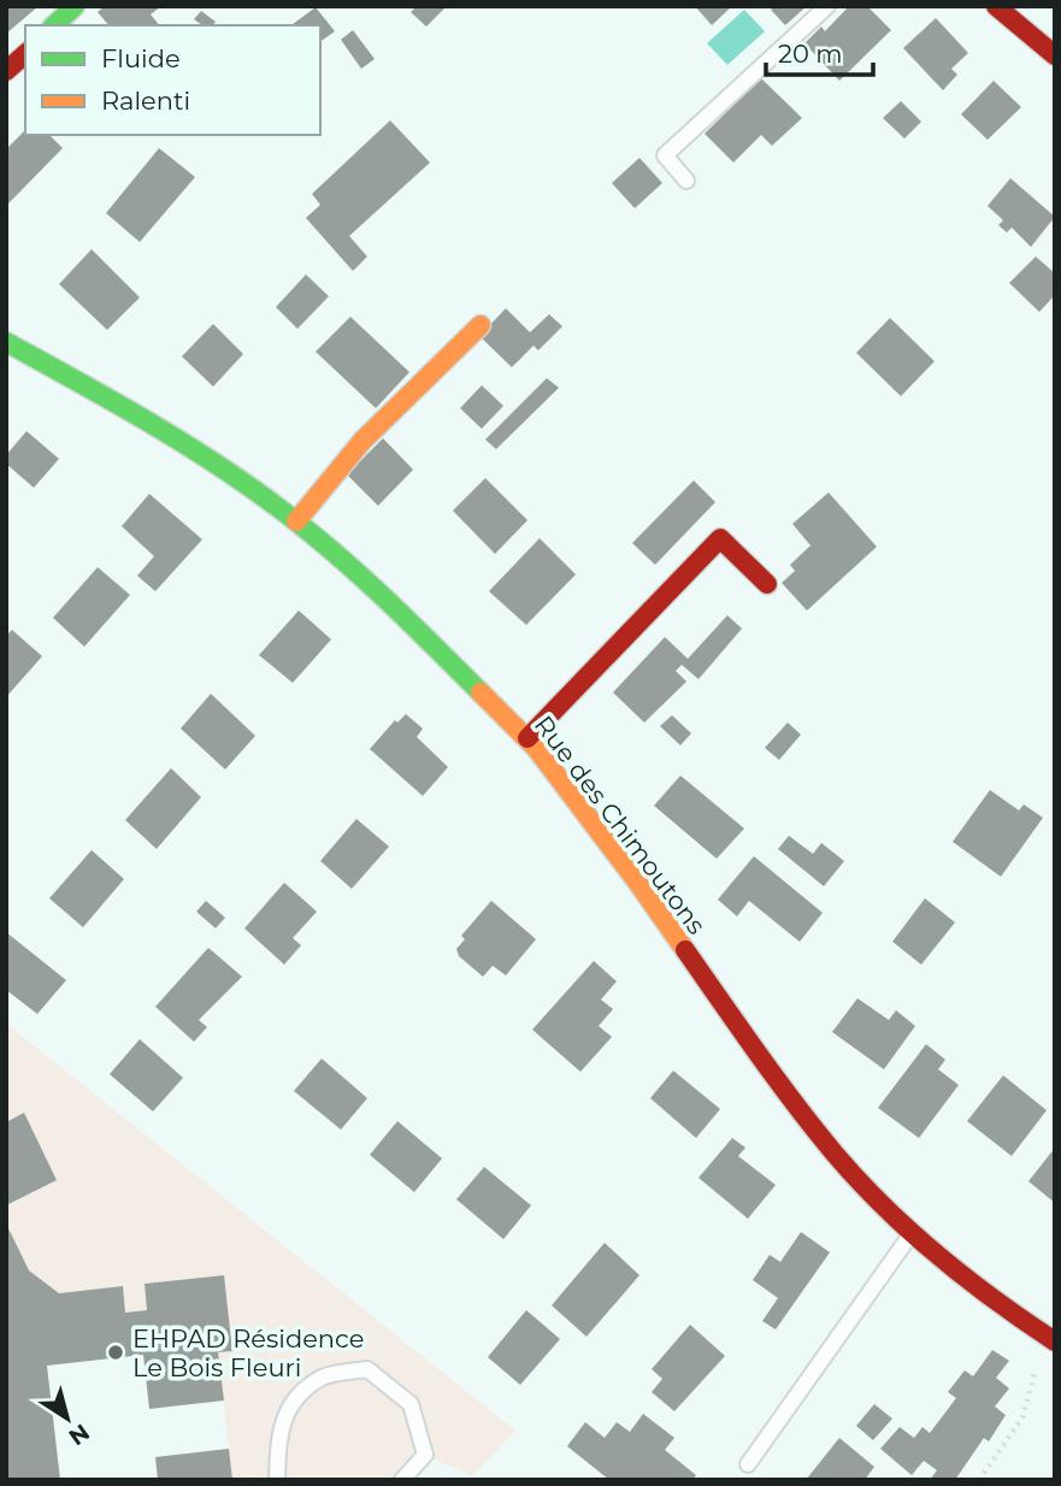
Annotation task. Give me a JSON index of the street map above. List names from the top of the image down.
{
  "streets": {
    "main road": ["Rue des Chimoutons"]
  },
  "places": ["EHPAD Résidence Le Bois Fleuri"],
  "legend": ["Fluide", "Ralenti"],
  "scale_bar": "20 m",
  "north": "bottom right"
}
